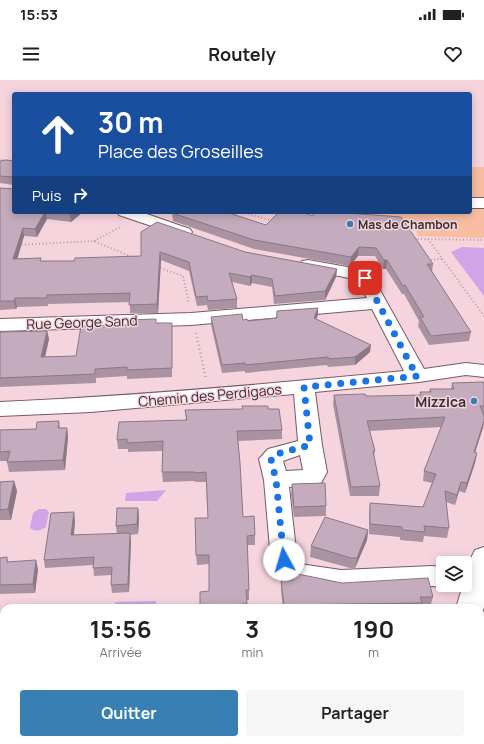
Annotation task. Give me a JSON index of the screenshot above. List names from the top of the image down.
{
  "streets": {
    "street": ["Rue George Sand", "Chemin des Perdigaos"]
  },
  "places": ["Mas de Chambon", "Mizzica"],
  "page": {
    "status": "15:53",
    "header": "Routely",
    "turn": ["30 m", "Place des Groseilles"],
    "then": "Puis",
    "eta": [
      "15:56",
      "Arrivée",
      "3",
      "min",
      "190",
      "m"
    ],
    "buttons": ["Quitter", "Partager"]
  }
}
